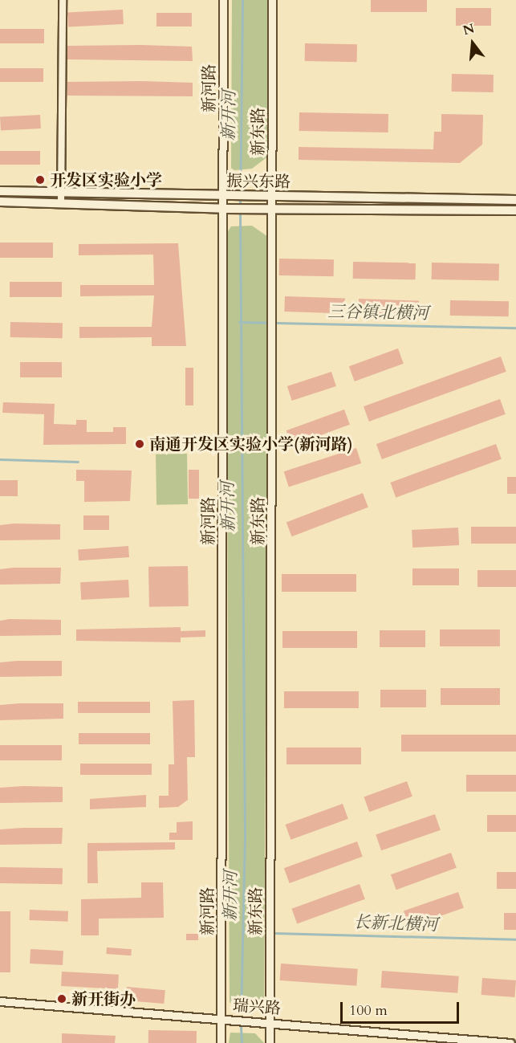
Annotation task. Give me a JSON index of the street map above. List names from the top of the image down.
{
  "streets": {
    "main road": ["振兴东路"],
    "street": ["新河路", "新东路", "瑞兴路"]
  },
  "crossings": [
    ["新河路", "振兴东路"],
    ["新河路", "瑞兴路"],
    ["新东路", "振兴东路"],
    ["新东路", "瑞兴路"]
  ],
  "water": ["新开河", "三谷镇北横河", "长新北横河"],
  "places": ["开发区实验小学", "南通开发区实验小学(新河路)", "新开街办"],
  "scale_bar": "100 m",
  "north": "top"
}
